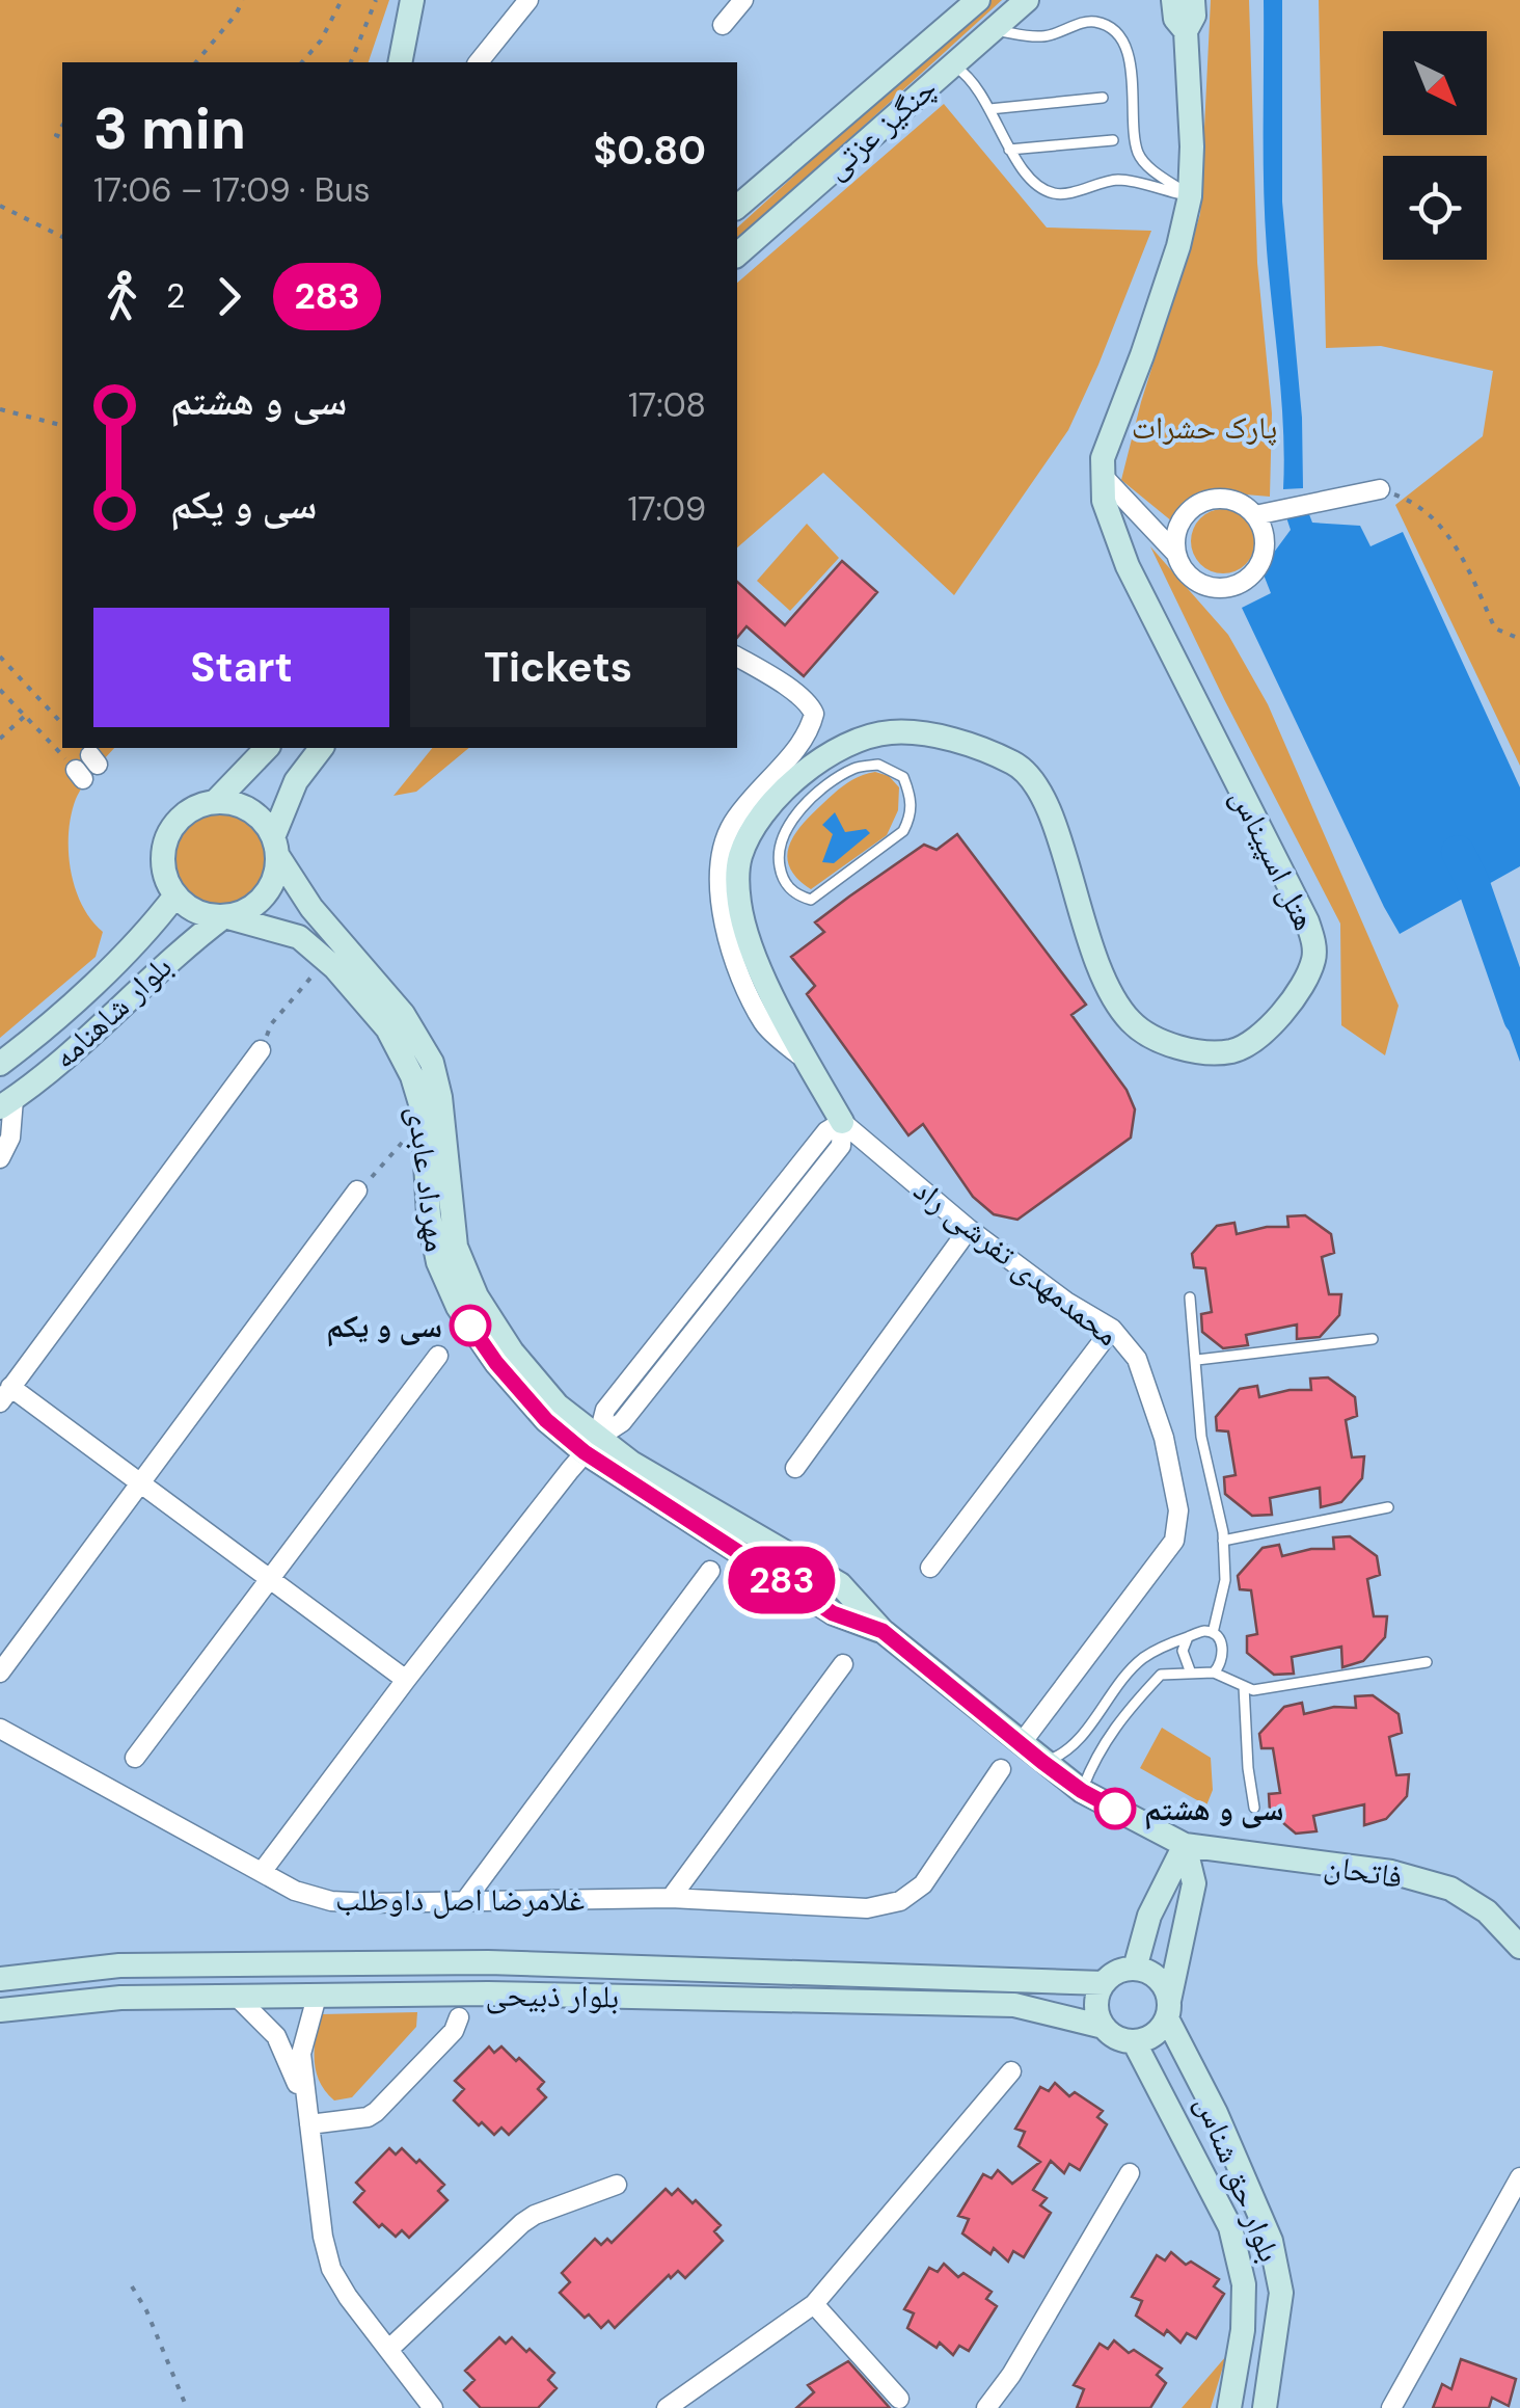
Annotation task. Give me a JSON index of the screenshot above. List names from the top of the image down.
{
  "streets": {
    "street": [
      "چنگیز عزتی",
      "هتل اسپیناس",
      "بلوار شاهنامه",
      "مهرداد عابدی",
      "محمدمهدی تفرشی راد",
      "فاتحان",
      "غلامرضا اصل داوطلب",
      "بلوار ذبیحی",
      "بلوار حق شناس"
    ]
  },
  "crossings": [
    ["هتل اسپیناس", "محمدمهدی تفرشی راد"],
    ["بلوار شاهنامه", "مهرداد عابدی"],
    ["مهرداد عابدی", "محمدمهدی تفرشی راد"],
    ["مهرداد عابدی", "فاتحان"],
    ["بلوار ذبیحی", "بلوار حق شناس"]
  ],
  "parks": ["پارک حشرات"],
  "places": ["سی و یکم", "سی و هشتم"],
  "lines": ["bus line 283"],
  "north": "bottom right",
  "page": {
    "on_map": "283",
    "heading": ["3 min", "17:06 – 17:09 · Bus", "$0.80"],
    "legs": ["2", "283"],
    "list": [
      {
        "name": "سی و هشتم",
        "value": "17:08"
      },
      {
        "name": "سی و یکم",
        "value": "17:09"
      }
    ],
    "buttons": ["Start", "Tickets"]
  }
}
